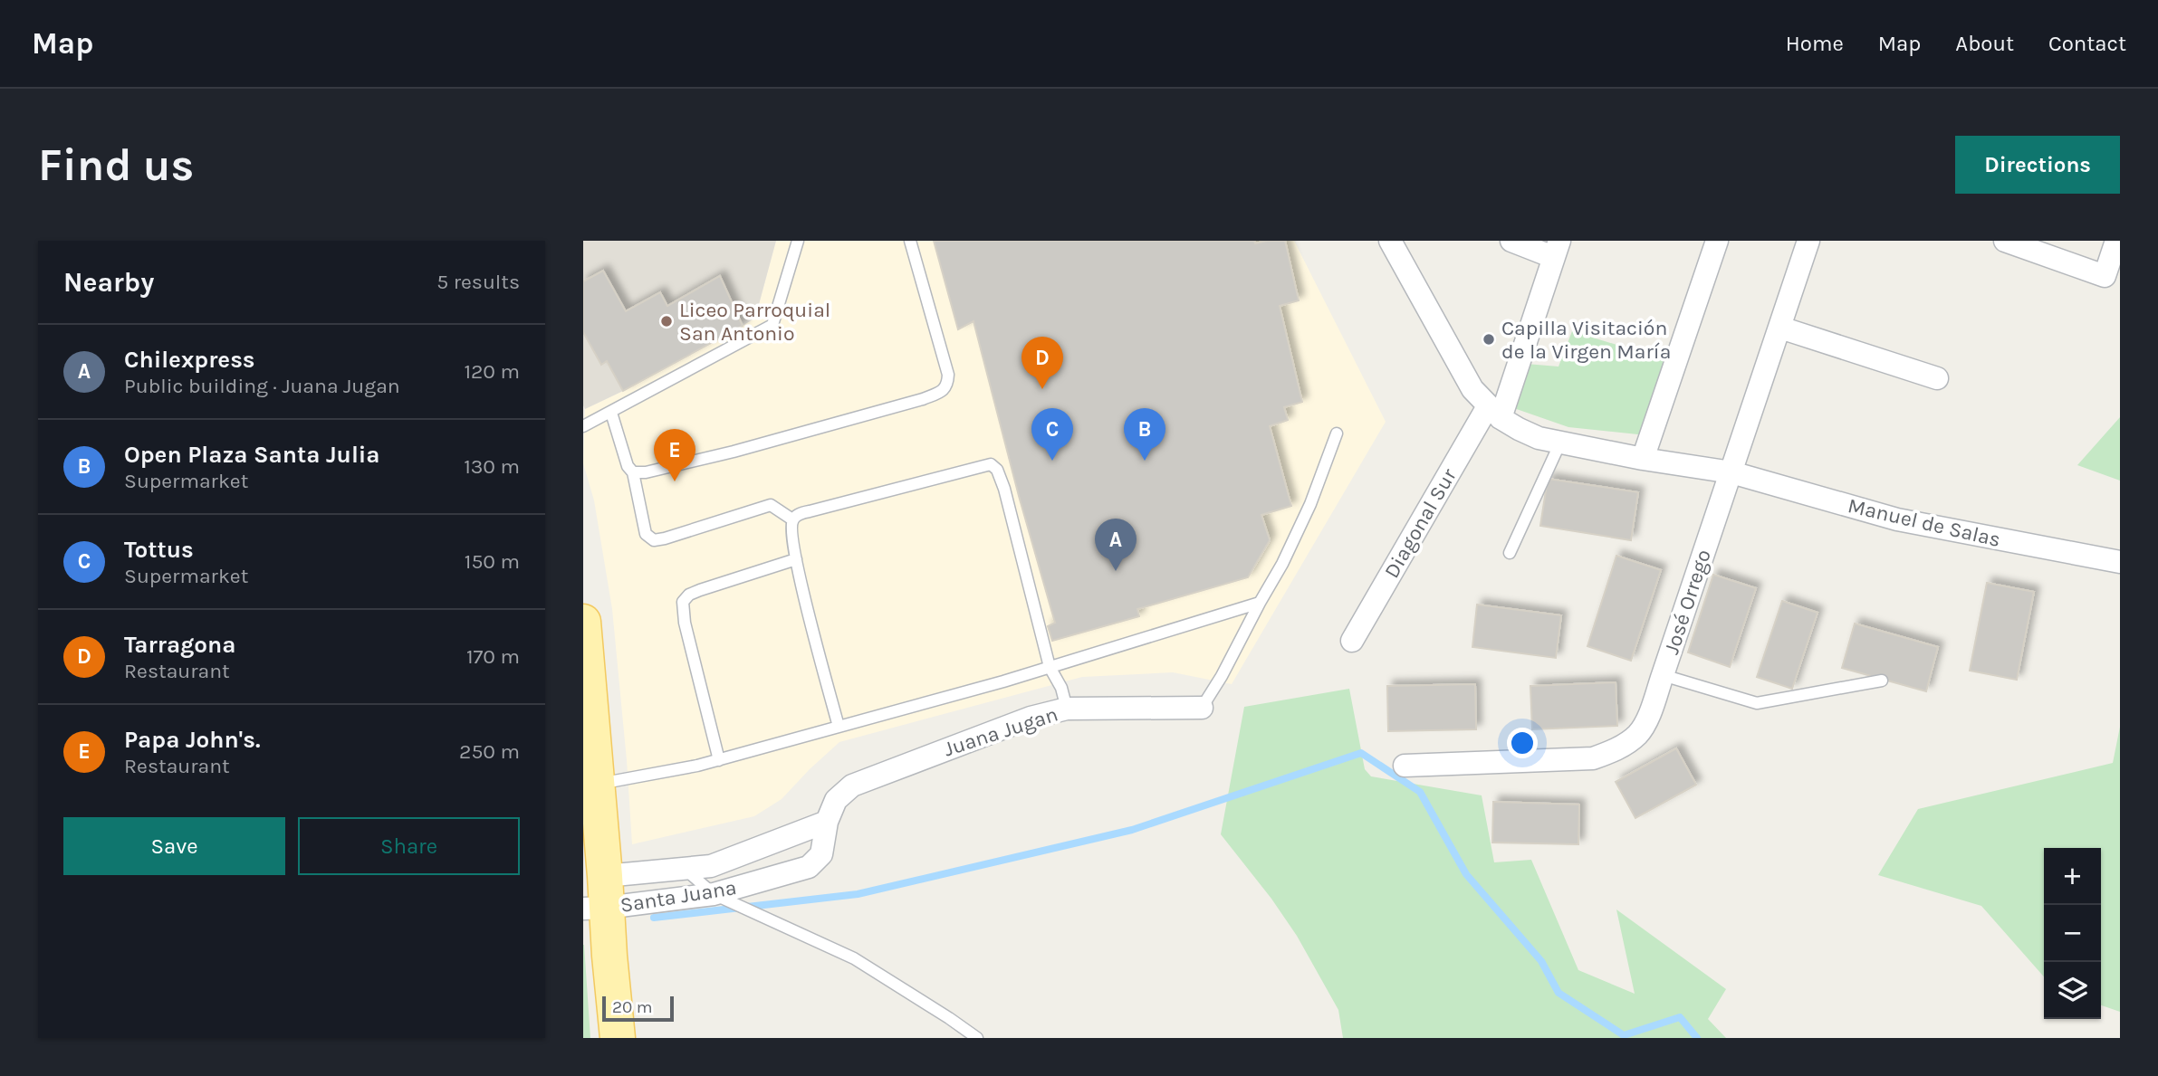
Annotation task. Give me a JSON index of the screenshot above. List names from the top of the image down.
{
  "streets": {
    "street": [
      "Manuel de Salas",
      "Diagonal Sur",
      "José Orrego",
      "Juana Jugan",
      "Santa Juana"
    ]
  },
  "crossings": [
    ["Manuel de Salas", "José Orrego"],
    ["Juana Jugan", "Santa Juana"]
  ],
  "places": ["Liceo Parroquial San Antonio", "Capilla Visitación de la Virgen María"],
  "scale_bar": "20 m",
  "page": {
    "header": "Map",
    "nav": [
      "Home",
      "Map",
      "About",
      "Contact"
    ],
    "buttons": [
      "Directions",
      ["Save", "Share"]
    ],
    "title": "Find us",
    "heading": ["Nearby", "5 results"],
    "list": [
      {
        "mark": "A",
        "name": "Chilexpress",
        "note": "Public building · Juana Jugan",
        "value": "120 m"
      },
      {
        "mark": "B",
        "name": "Open Plaza Santa Julia",
        "note": "Supermarket",
        "value": "130 m"
      },
      {
        "mark": "C",
        "name": "Tottus",
        "note": "Supermarket",
        "value": "150 m"
      },
      {
        "mark": "D",
        "name": "Tarragona",
        "note": "Restaurant",
        "value": "170 m"
      },
      {
        "mark": "E",
        "name": "Papa John's.",
        "note": "Restaurant",
        "value": "250 m"
      }
    ],
    "pins": [
      "D",
      "B",
      "C",
      "E",
      "A"
    ],
    "map_buttons": ["+", "−"],
    "scale": "20 m"
  }
}
